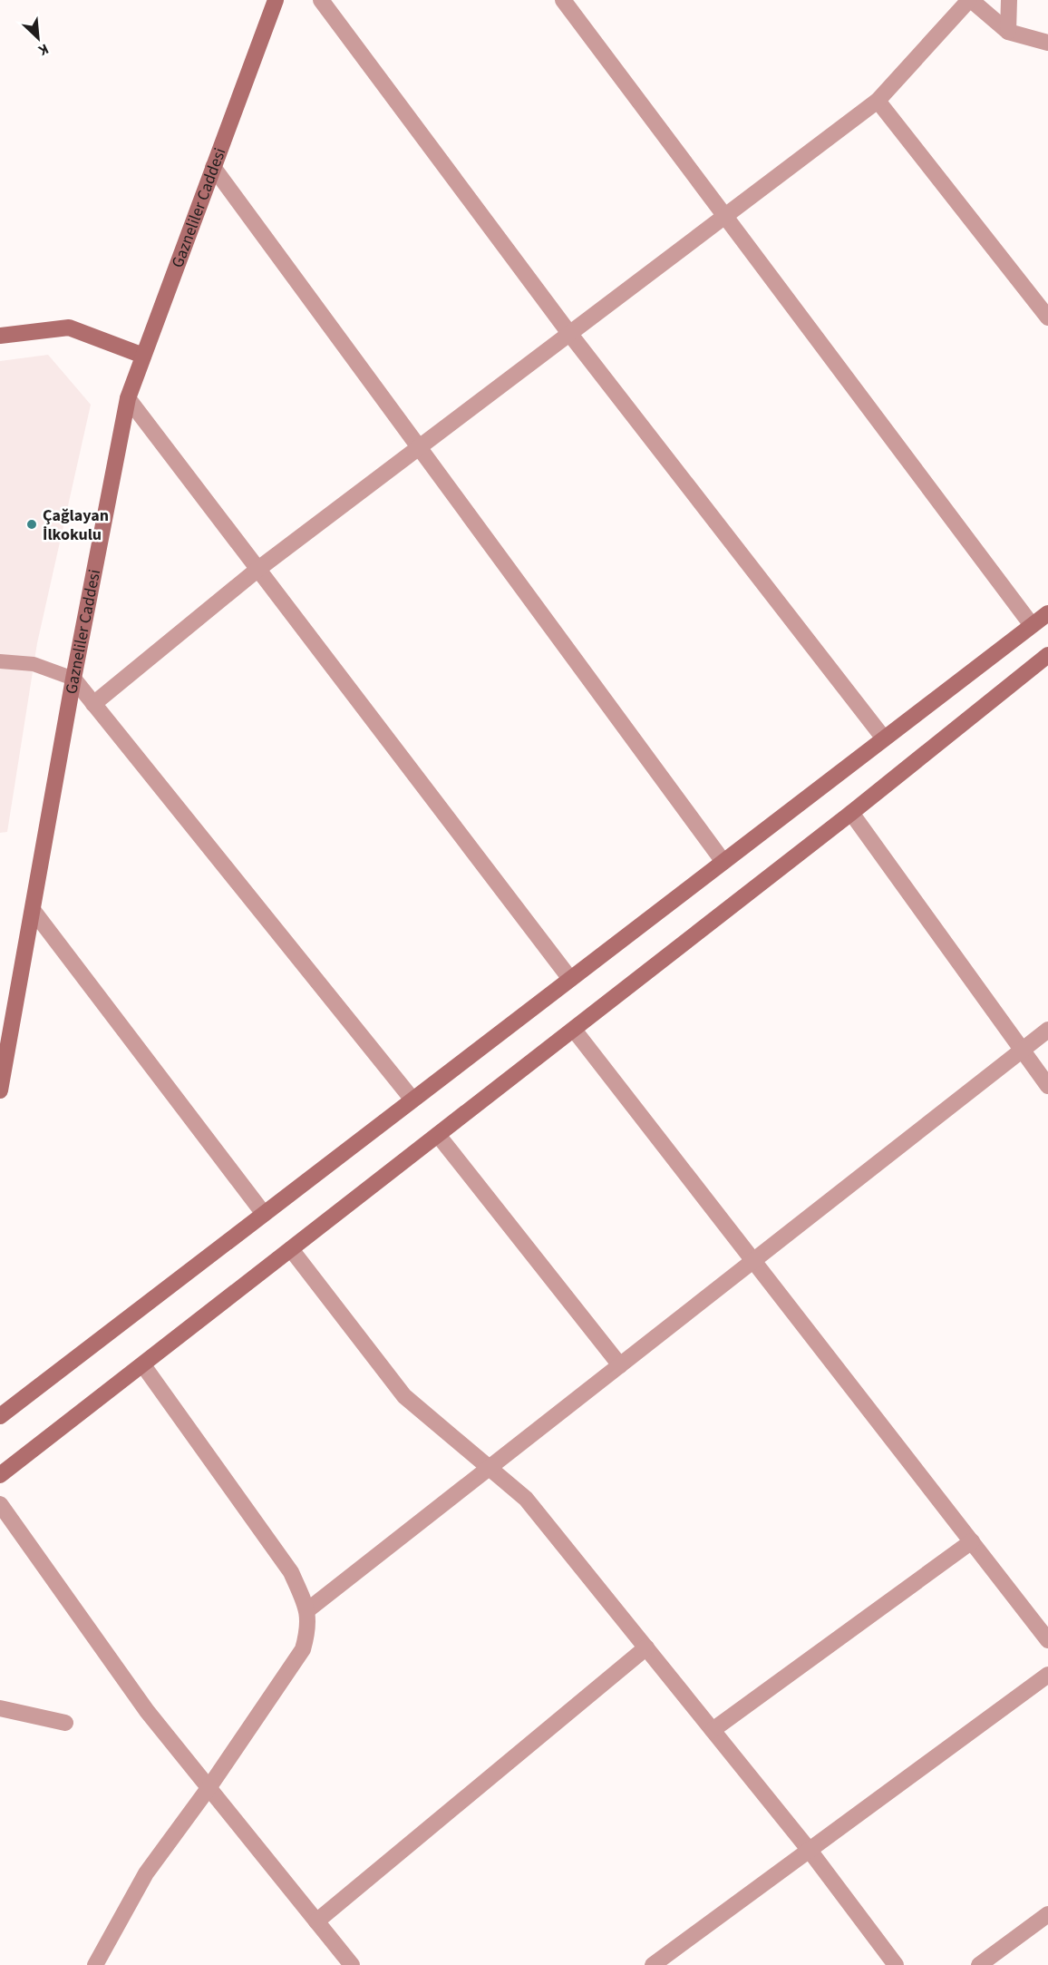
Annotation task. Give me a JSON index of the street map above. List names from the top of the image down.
{
  "streets": {
    "street": ["Gazneliler Caddesi"]
  },
  "places": ["Çağlayan İlkokulu"],
  "north": "bottom right"
}
